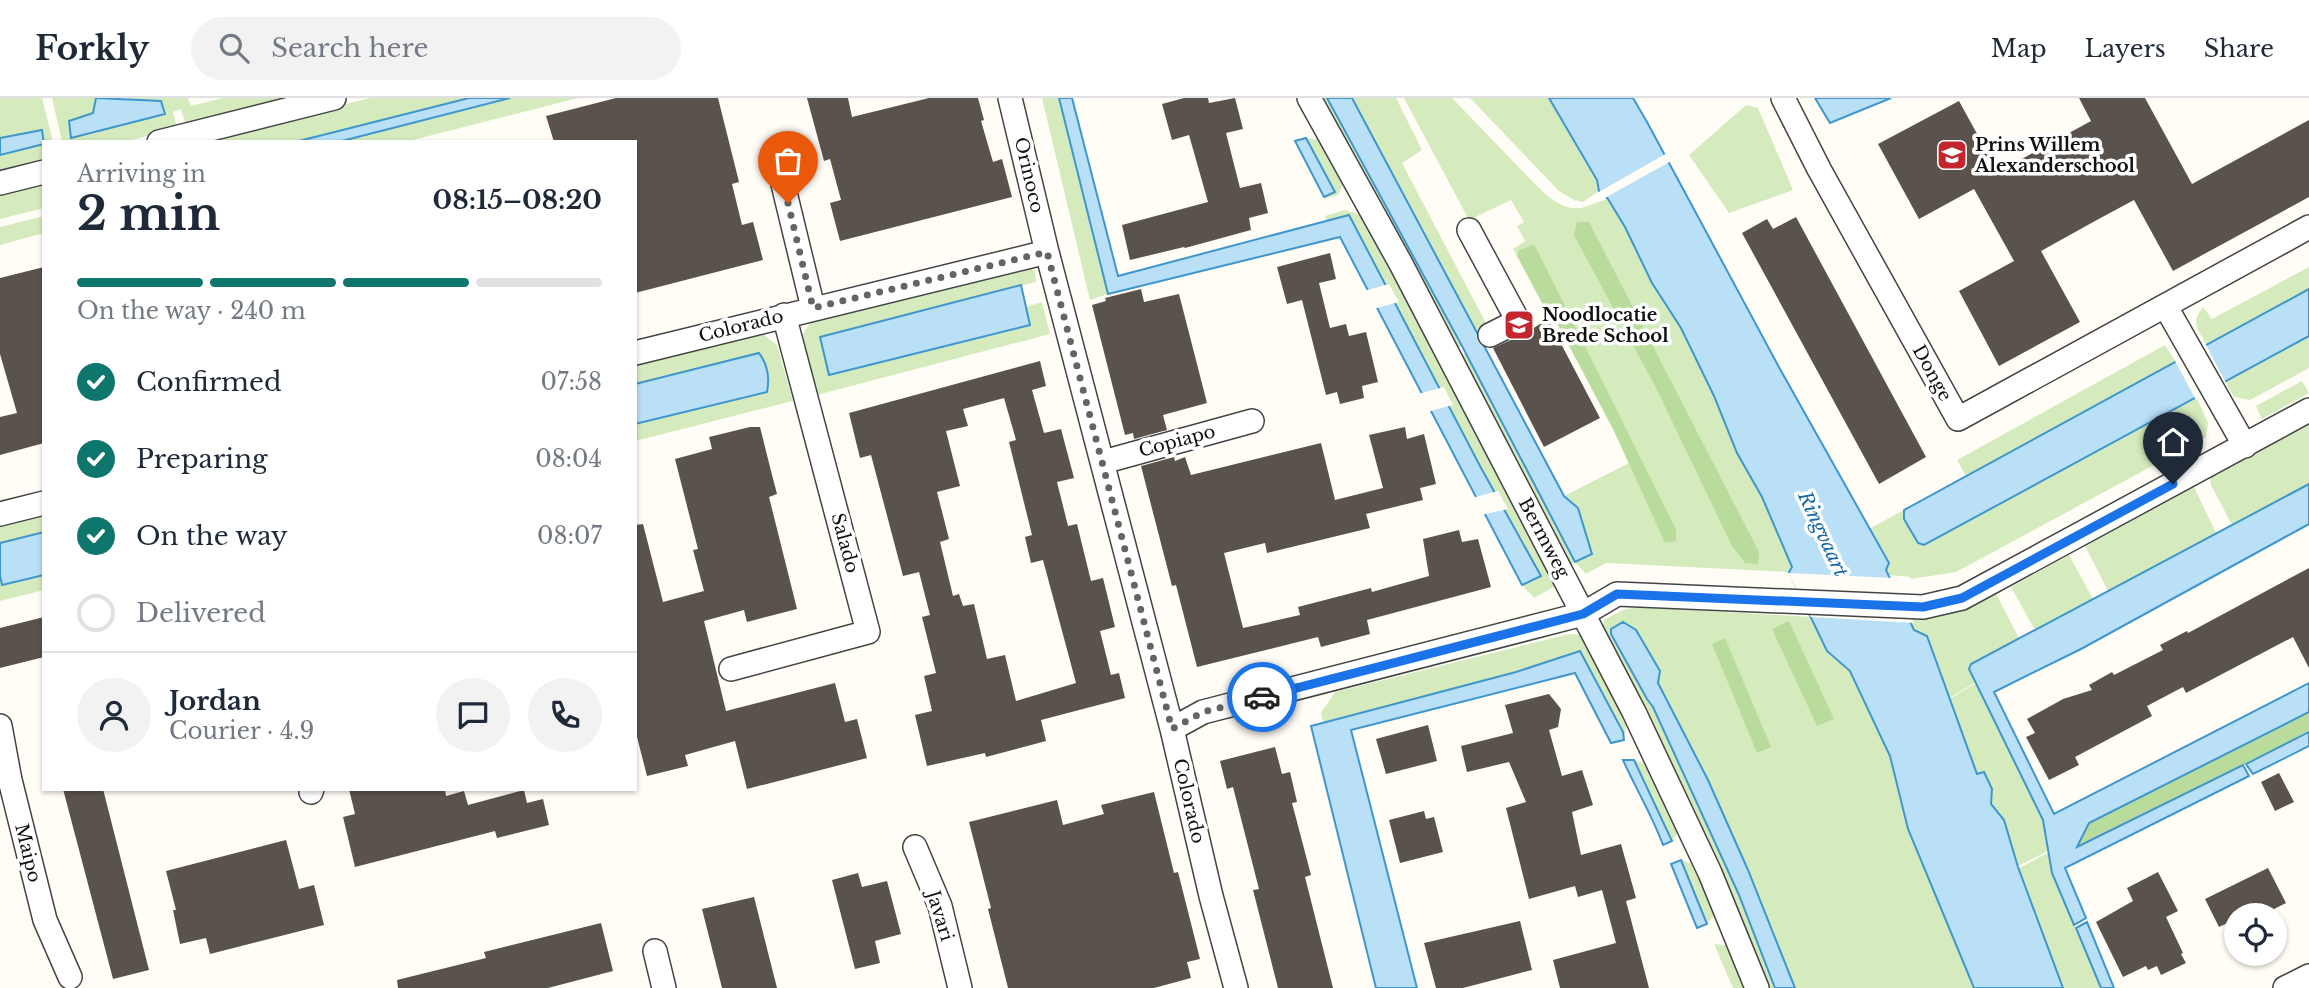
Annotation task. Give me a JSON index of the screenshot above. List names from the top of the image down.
{
  "streets": {
    "street": [
      "Orinoco",
      "Colorado",
      "Donge",
      "Copiapo",
      "Bermweg",
      "Salado",
      "Maipo",
      "Javari"
    ]
  },
  "crossings": [
    ["Orinoco", "Colorado"],
    ["Colorado", "Copiapo"],
    ["Colorado", "Salado"]
  ],
  "water": ["Ringvaart"],
  "places": {
    "school or university": ["Prins Willem Alexanderschool", "Noodlocatie Brede School"]
  },
  "page": {
    "header": "Forkly",
    "search": "Search here",
    "nav": ["Map", "Layers", "Share"],
    "heading": ["2 min", "Arriving in", "08:15–08:20"],
    "panel": ["Jordan", "Courier · 4.9"],
    "bar": "On the way · 240 m",
    "list": [
      ["Confirmed", "07:58"],
      ["Preparing", "08:04"],
      ["On the way", "08:07"],
      "Delivered"
    ]
  }
}
